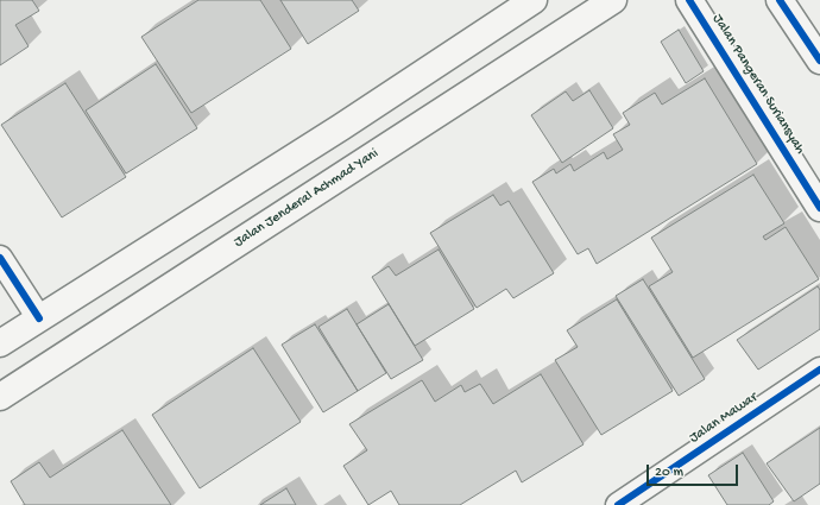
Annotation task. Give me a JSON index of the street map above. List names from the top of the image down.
{
  "streets": {
    "main road": ["Jalan Pangeran Suriansyah", "Jalan Jenderal Achmad Yani"],
    "street": ["Jalan Mawar"]
  },
  "scale_bar": "20 m"
}
